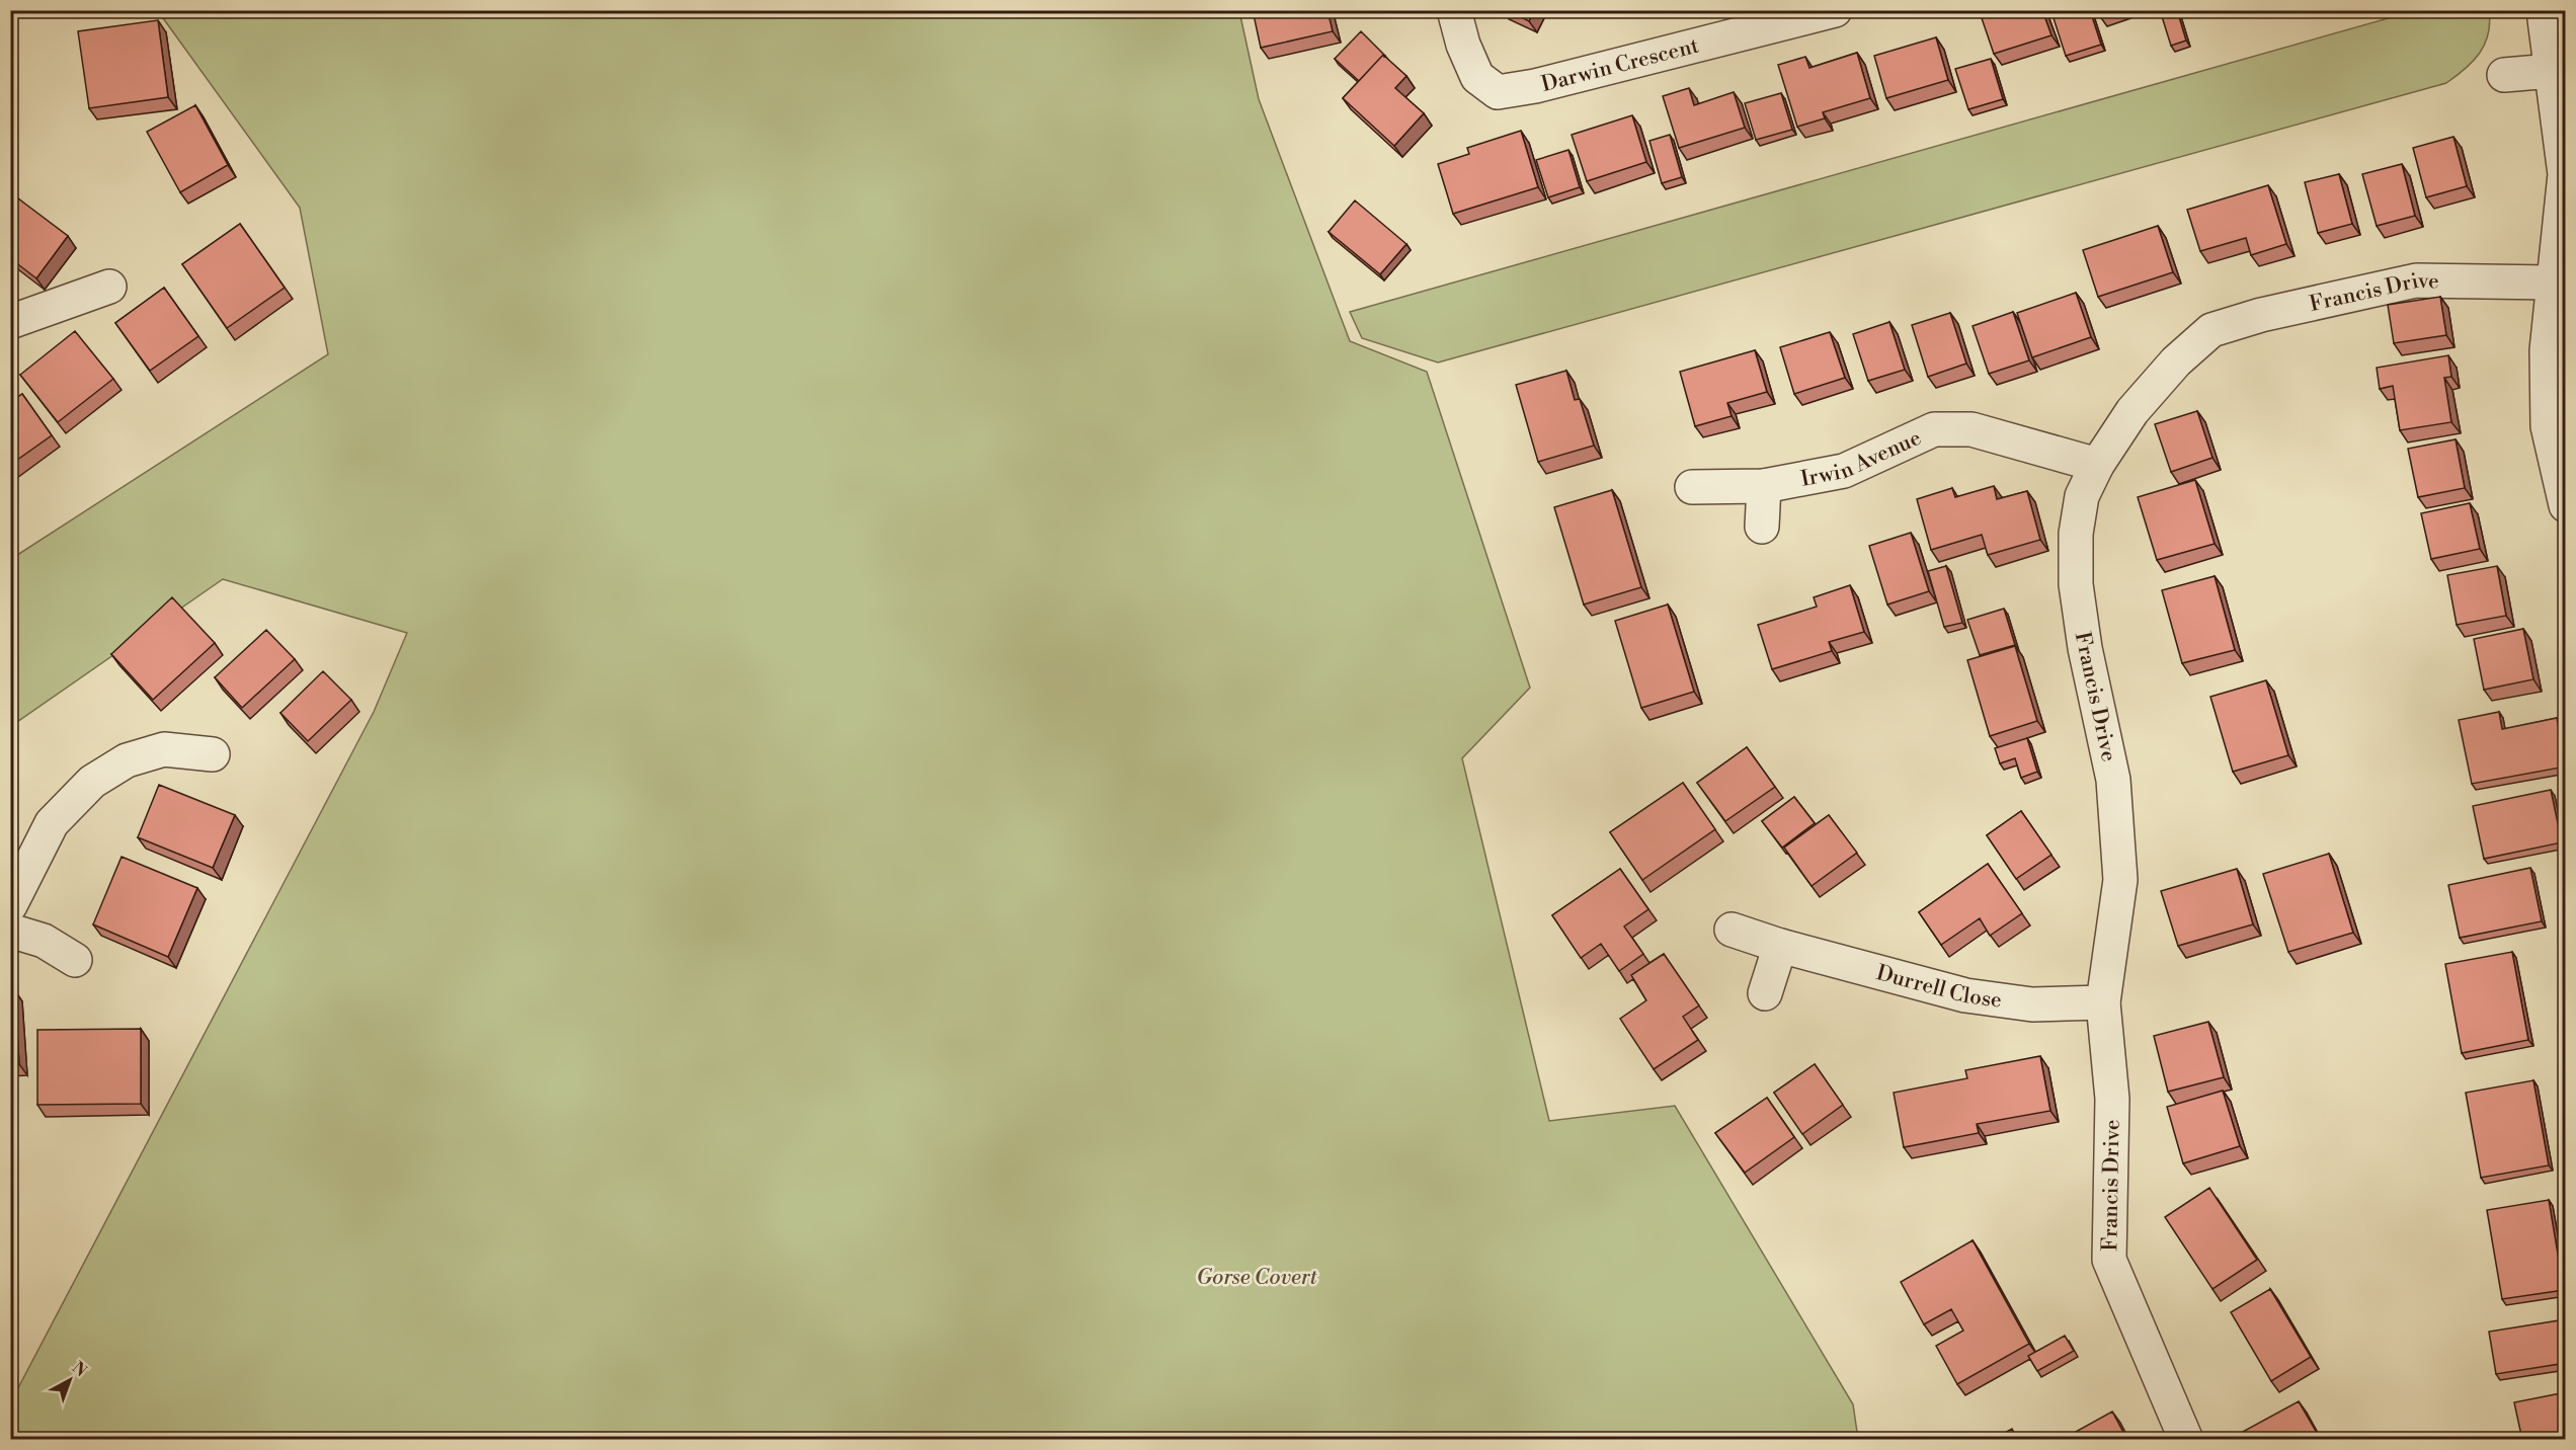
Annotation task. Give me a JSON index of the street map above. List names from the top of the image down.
{
  "streets": {
    "street": [
      "Darwin Crescent",
      "Francis Drive",
      "Irwin Avenue",
      "Durrell Close"
    ]
  },
  "crossings": [
    ["Francis Drive", "Irwin Avenue"],
    ["Francis Drive", "Durrell Close"]
  ],
  "parks": ["Gorse Covert"],
  "north": "top right"
}
